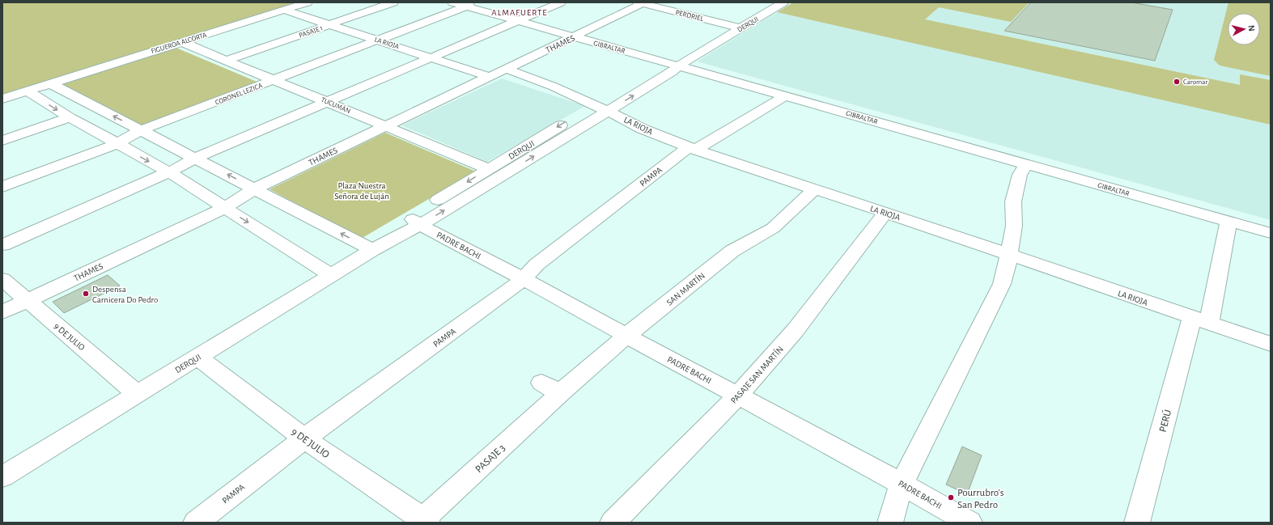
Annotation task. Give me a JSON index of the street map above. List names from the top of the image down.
{
  "streets": {
    "street": [
      "PERDRIEL",
      "DERQUI",
      "PASAJE 1",
      "FIGUEROA ALCORTA",
      "LA RIOJA",
      "THAMES",
      "GIBRALTAR",
      "CORONEL LEZICA",
      "TUCUMÁN",
      "PAMPA",
      "PADRE BACHI",
      "SAN MARTÍN",
      "9 DE JULIO",
      "PASAJE SAN MARTÍN",
      "PERÚ",
      "PASAJE 3"
    ]
  },
  "crossings": [
    ["PERDRIEL", "DERQUI"],
    ["PERDRIEL", "THAMES"],
    ["DERQUI", "LA RIOJA"],
    ["DERQUI", "GIBRALTAR"],
    ["DERQUI", "TUCUMÁN"],
    ["DERQUI", "PADRE BACHI"],
    ["DERQUI", "9 DE JULIO"],
    ["PASAJE 1", "LA RIOJA"],
    ["PASAJE 1", "TUCUMÁN"],
    ["FIGUEROA ALCORTA", "LA RIOJA"],
    ["FIGUEROA ALCORTA", "TUCUMÁN"],
    ["LA RIOJA", "THAMES"],
    ["LA RIOJA", "CORONEL LEZICA"],
    ["LA RIOJA", "PAMPA"],
    ["LA RIOJA", "SAN MARTÍN"],
    ["LA RIOJA", "PASAJE SAN MARTÍN"],
    ["LA RIOJA", "PERÚ"],
    ["THAMES", "GIBRALTAR"],
    ["THAMES", "TUCUMÁN"],
    ["THAMES", "9 DE JULIO"],
    ["GIBRALTAR", "CORONEL LEZICA"],
    ["GIBRALTAR", "PAMPA"],
    ["GIBRALTAR", "PERÚ"],
    ["CORONEL LEZICA", "TUCUMÁN"],
    ["PAMPA", "PADRE BACHI"],
    ["PAMPA", "9 DE JULIO"],
    ["PADRE BACHI", "SAN MARTÍN"],
    ["PADRE BACHI", "PASAJE SAN MARTÍN"],
    ["SAN MARTÍN", "PASAJE 3"],
    ["9 DE JULIO", "PASAJE 3"]
  ],
  "districts": ["ALMAFUERTE"],
  "parks": ["Plaza Nuestra Señora de Luján"],
  "places": ["Caromar", "Despensa Carnicera Do Pedro", "Pourrubro's San Pedro"],
  "north": "right"
}
